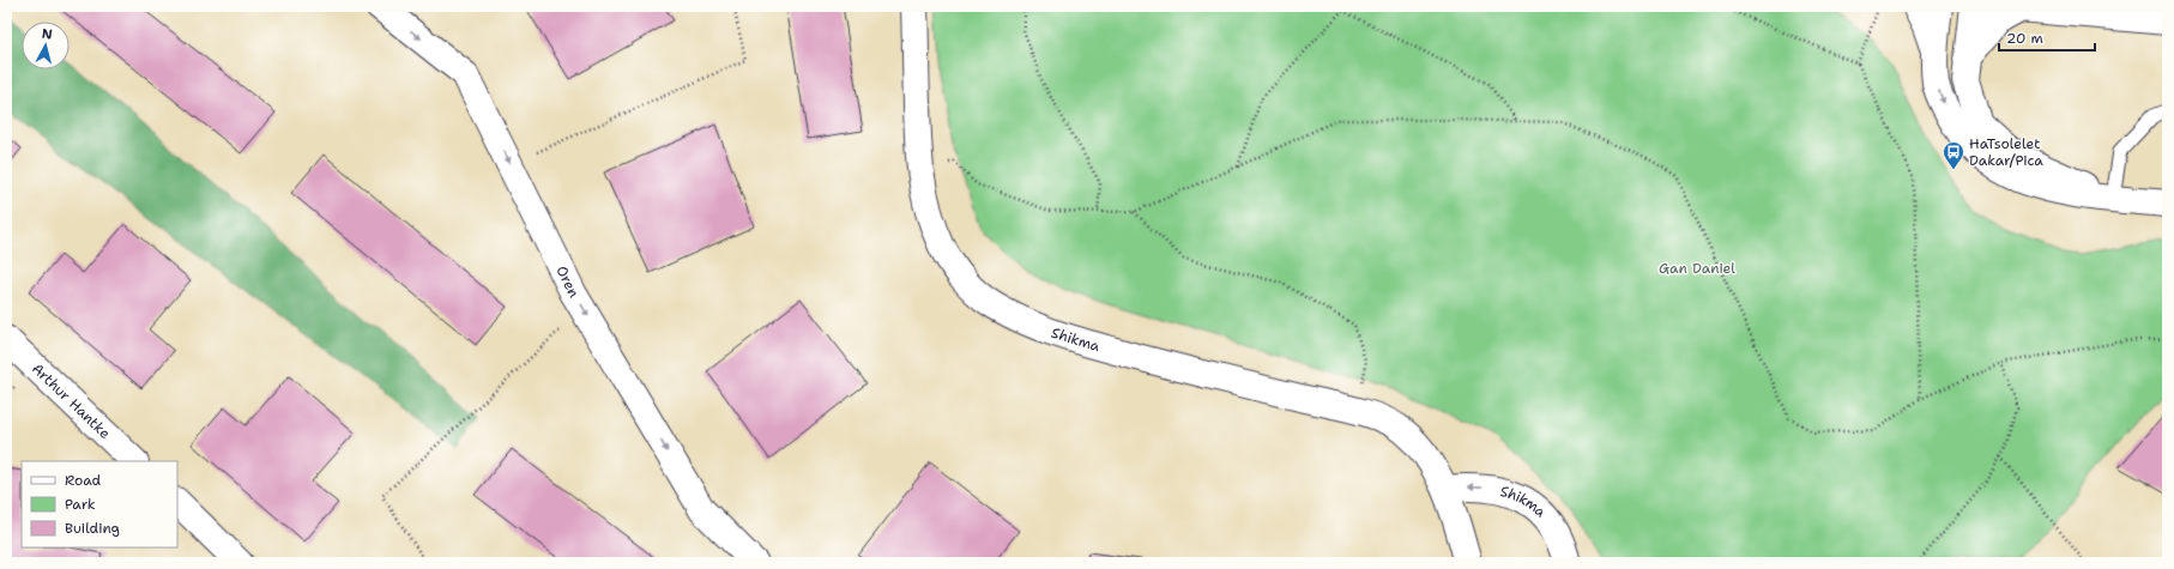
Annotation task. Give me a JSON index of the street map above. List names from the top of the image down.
{
  "streets": {
    "street": ["Oren", "Shikma", "Arthur Hantke"]
  },
  "one_way": ["Oren"],
  "parks": ["Gan Daniel"],
  "places": {
    "bus stop": ["HaTsolelet Dakar/Pica"]
  },
  "legend": ["Road", "Park", "Building"],
  "scale_bar": "20 m",
  "north": "top"
}
